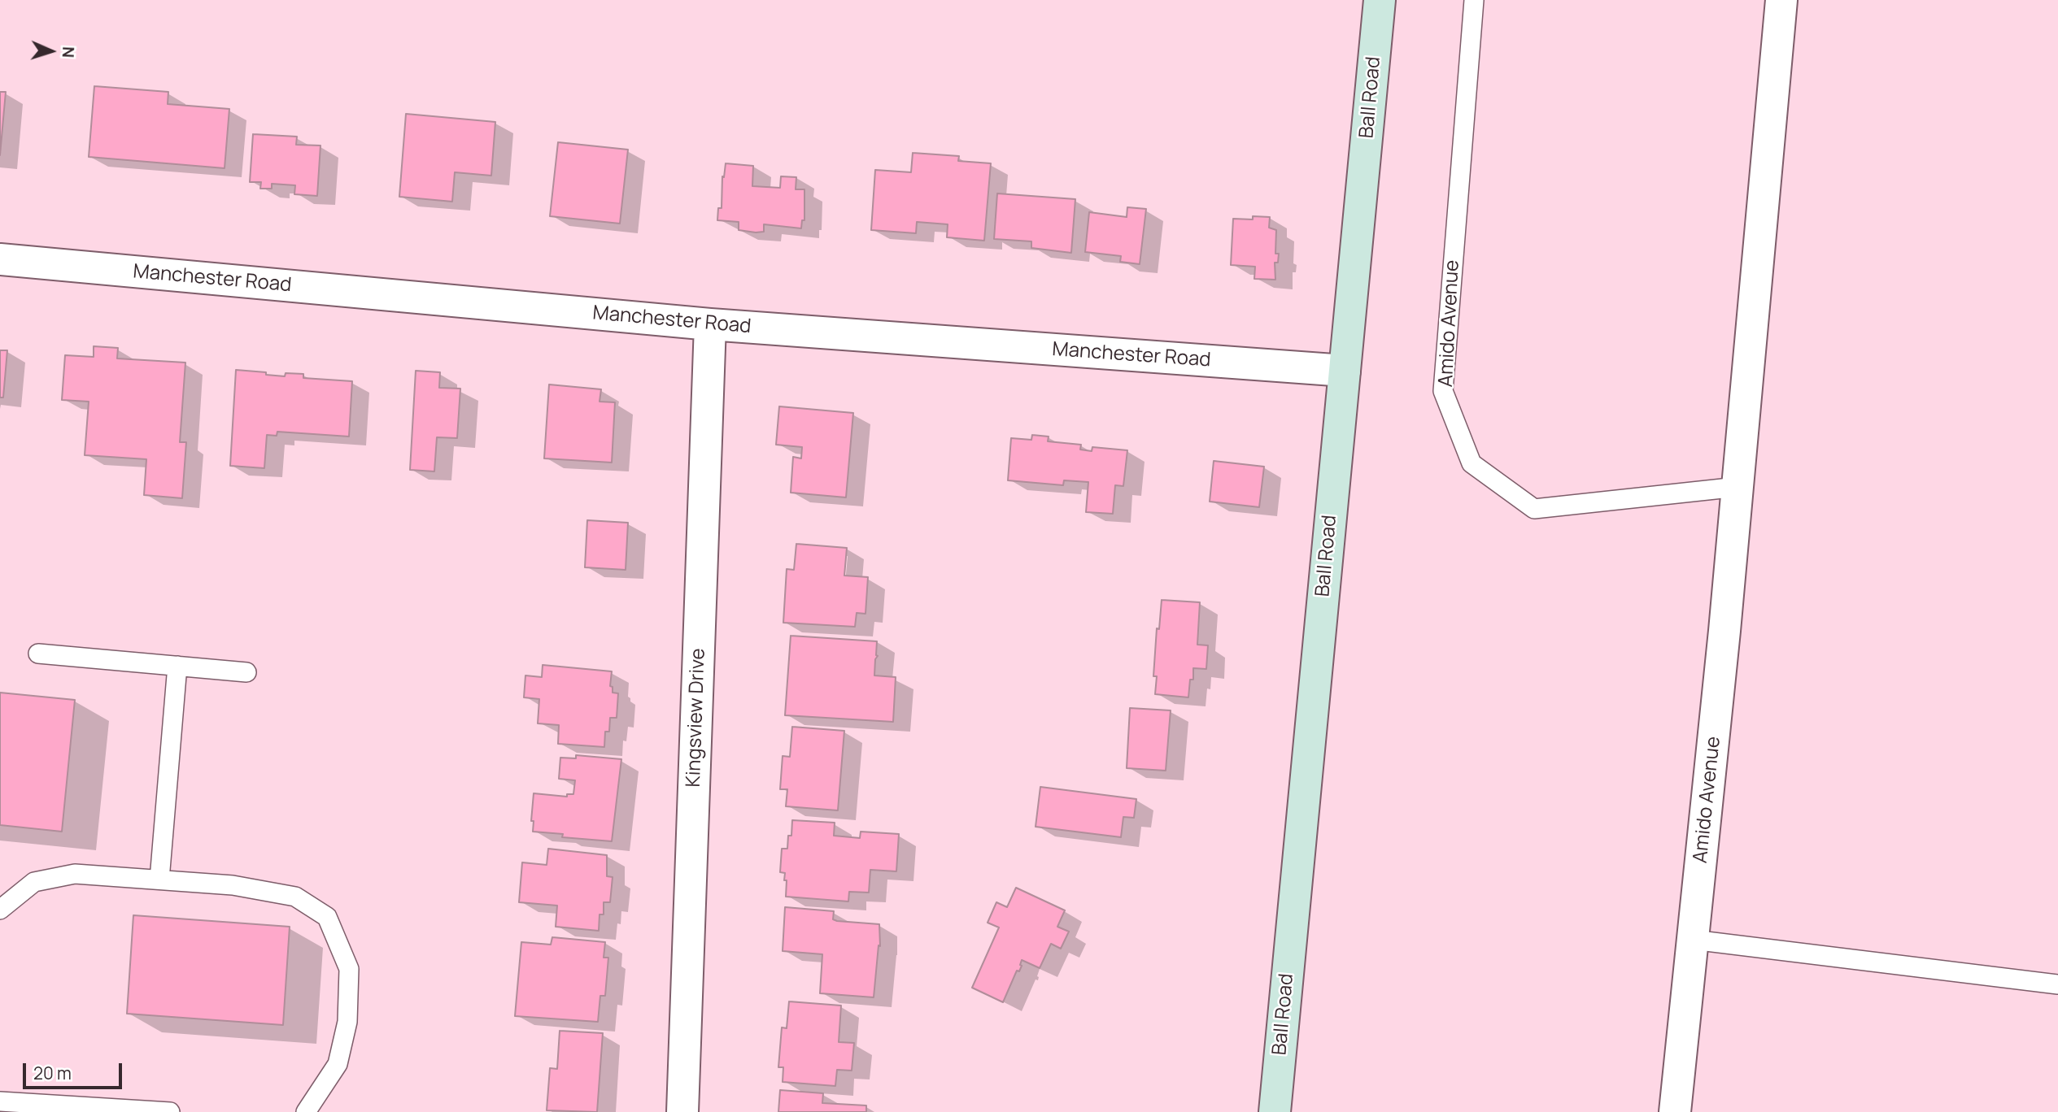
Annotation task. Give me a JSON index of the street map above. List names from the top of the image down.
{
  "streets": {
    "main road": ["Ball Road"],
    "street": ["Manchester Road", "Amido Avenue", "Kingsview Drive"]
  },
  "crossings": [
    ["Ball Road", "Manchester Road"],
    ["Manchester Road", "Kingsview Drive"]
  ],
  "scale_bar": "20 m",
  "north": "right"
}
